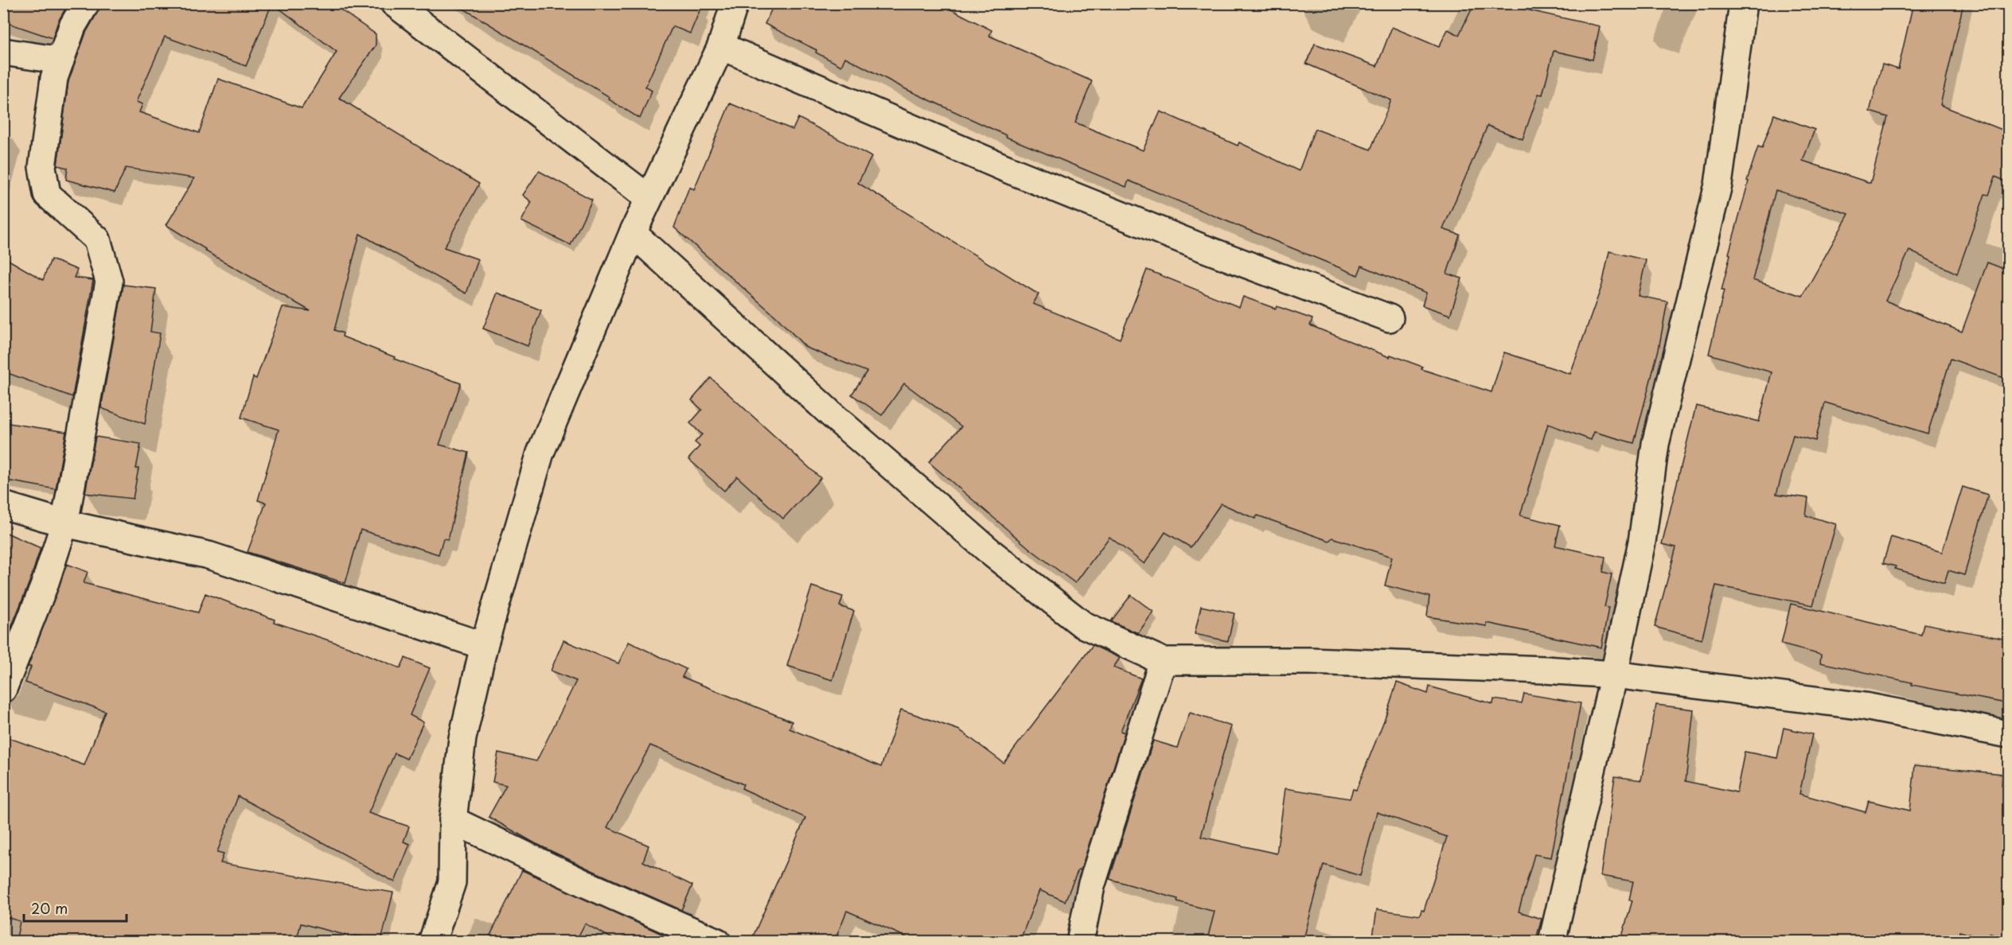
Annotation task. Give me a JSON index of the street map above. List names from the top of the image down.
{
  "scale_bar": "20 m"
}
